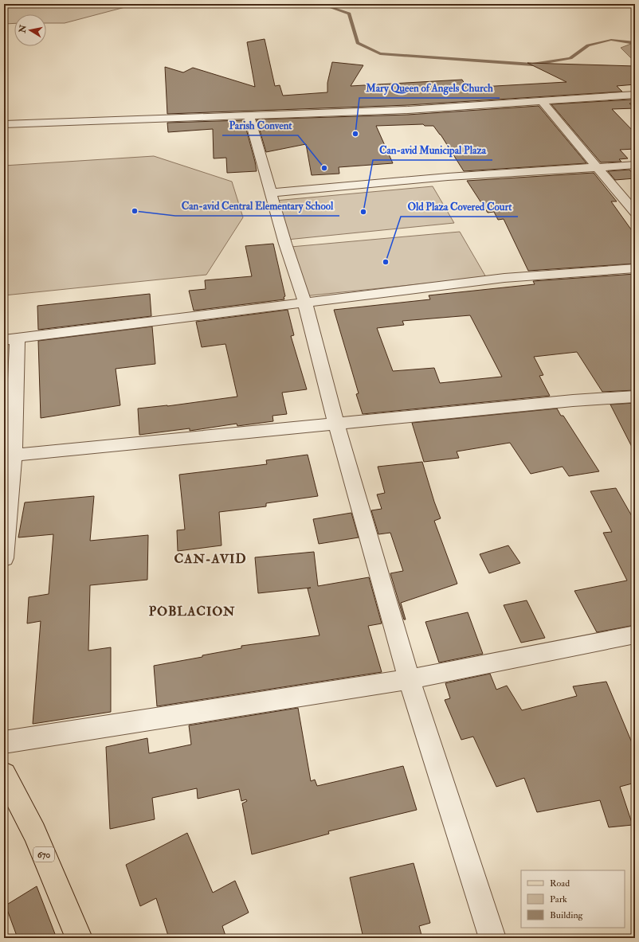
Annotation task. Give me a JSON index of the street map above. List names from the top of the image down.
{
  "streets": {
    "main road": ["670"]
  },
  "districts": ["CAN-AVID", "POBLACION"],
  "places": [
    "Mary Queen of Angels Church",
    "Parish Convent",
    "Can-avid Central Elementary School",
    "Can-avid Municipal Plaza",
    "Old Plaza Covered Court"
  ],
  "legend": ["Road", "Park", "Building"],
  "north": "left"
}
